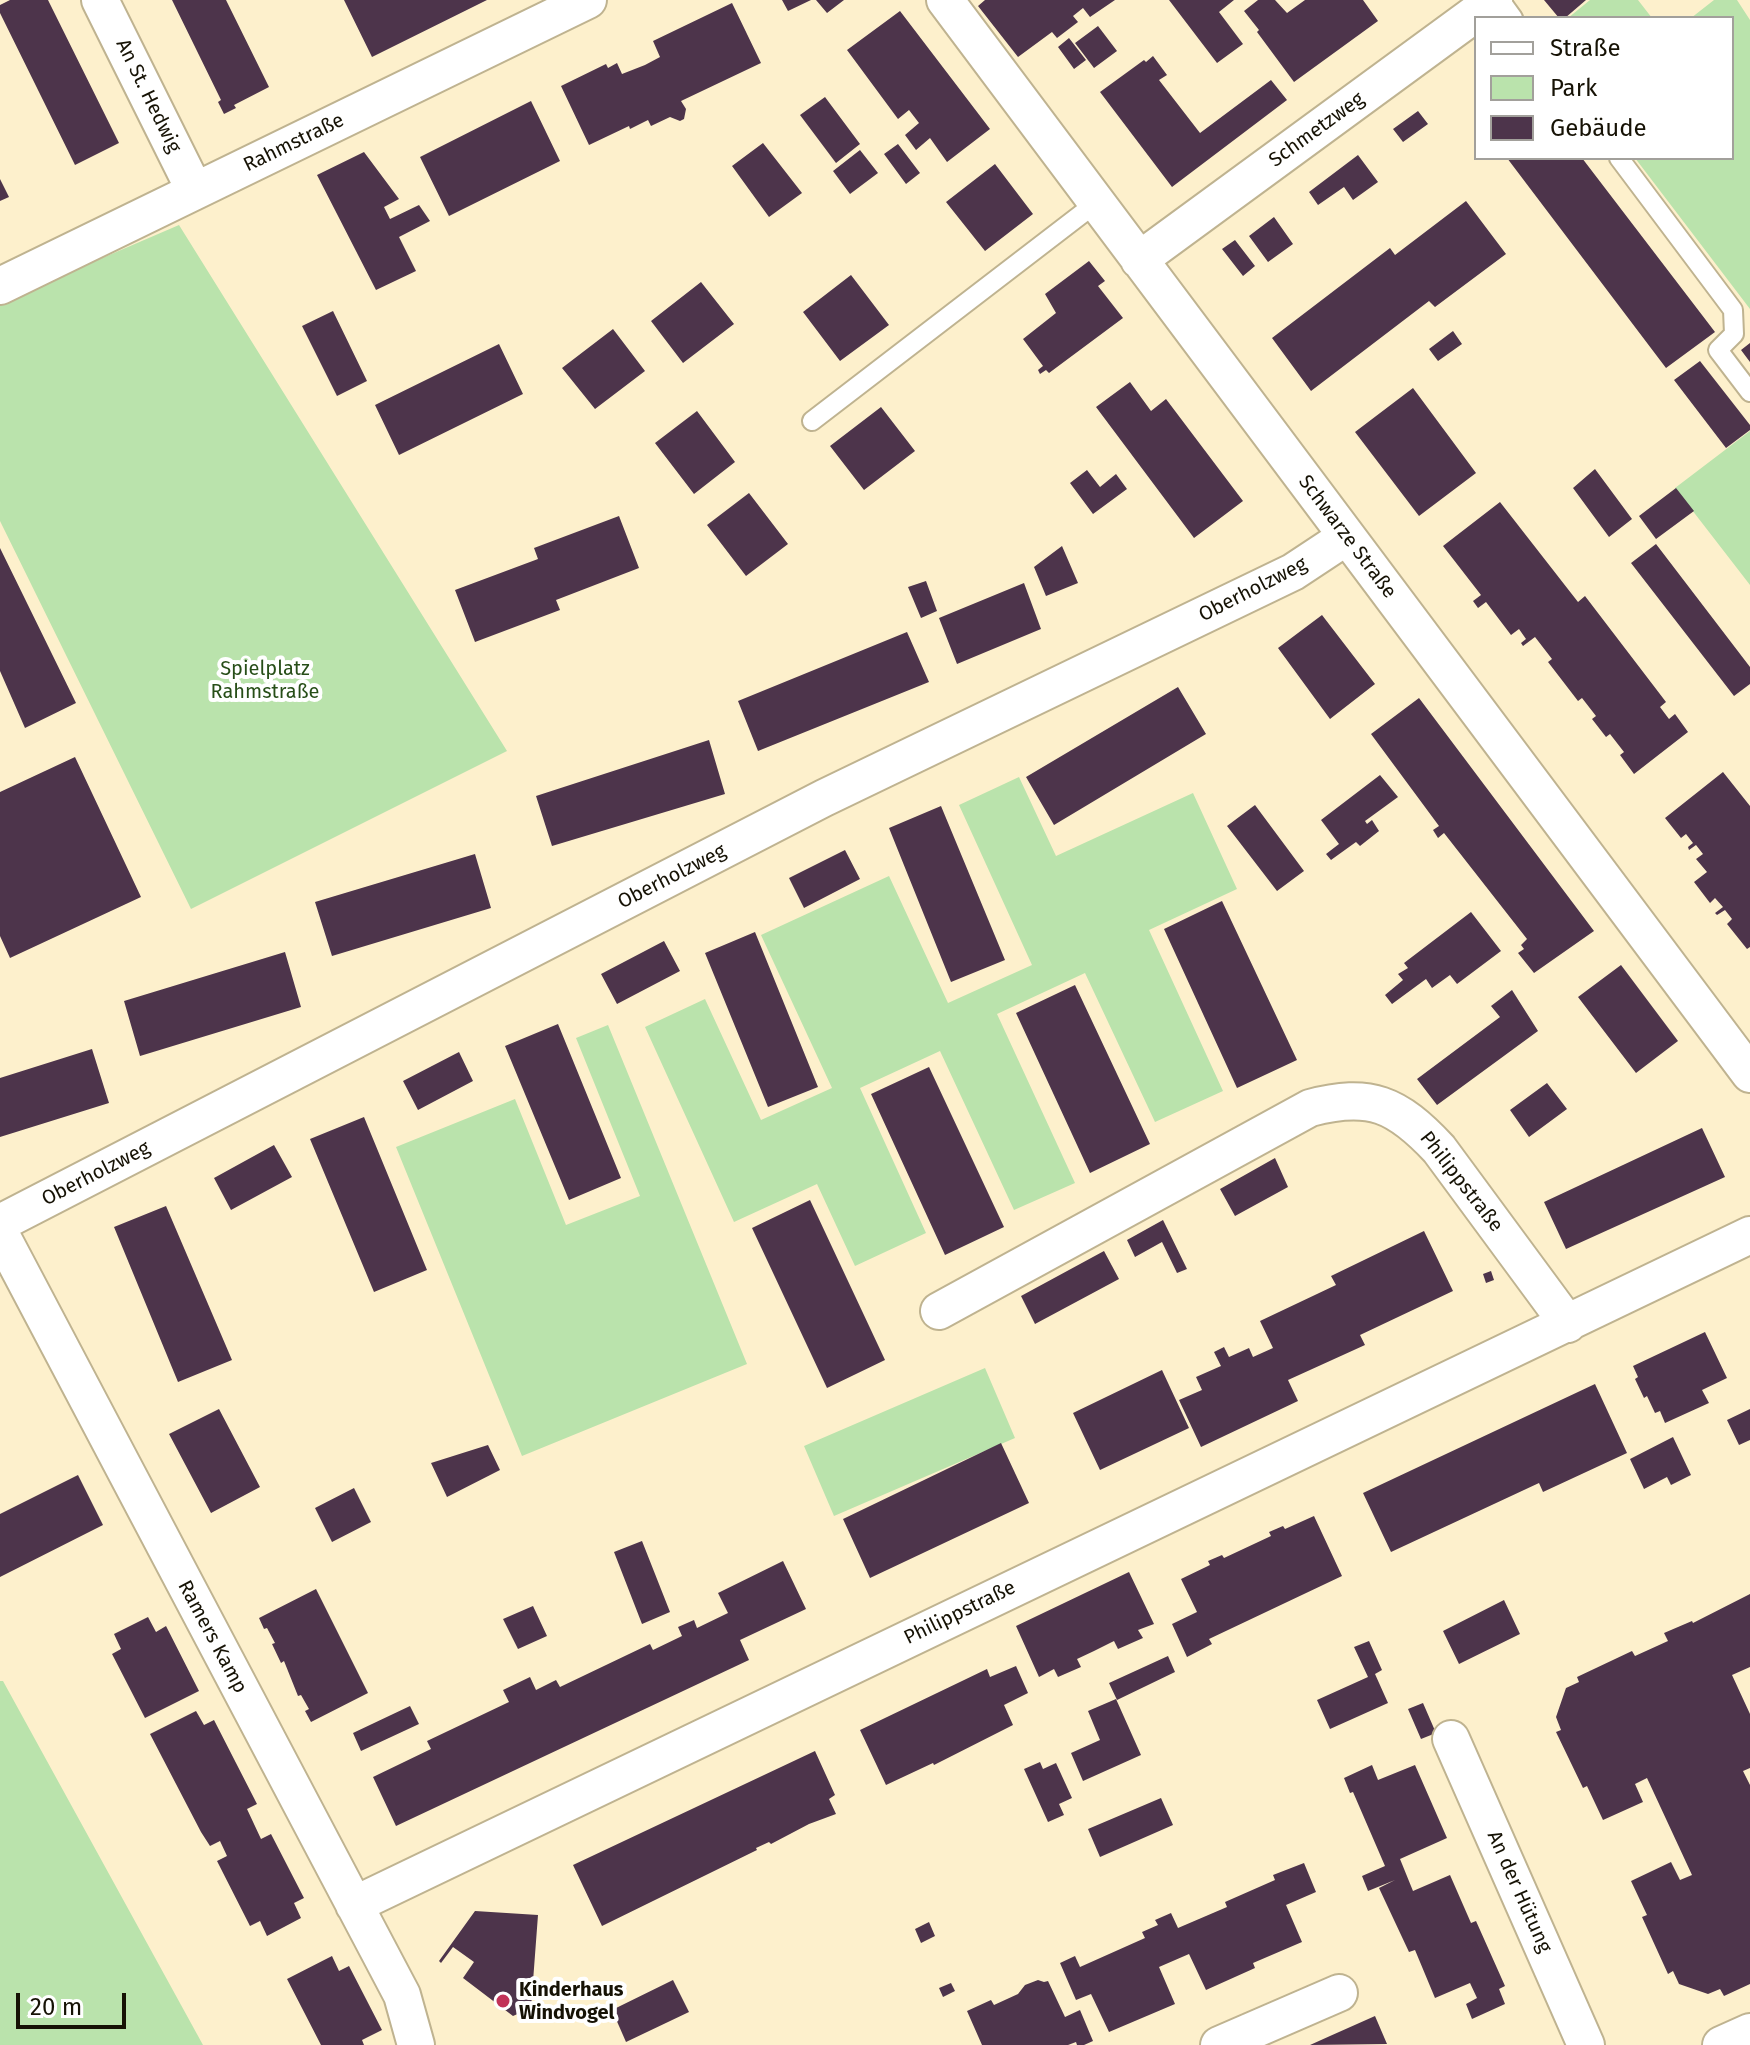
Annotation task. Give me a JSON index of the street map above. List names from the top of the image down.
{
  "streets": {
    "street": [
      "An St. Hedwig",
      "Schmetzweg",
      "Rahmstraße",
      "Schwarze Straße",
      "Oberholzweg",
      "Philippstraße",
      "Ramers Kamp",
      "An der Hütung"
    ]
  },
  "crossings": [
    ["An St. Hedwig", "Rahmstraße"],
    ["Schmetzweg", "Schwarze Straße"],
    ["Schwarze Straße", "Oberholzweg"],
    ["Philippstraße", "Ramers Kamp"]
  ],
  "parks": ["Spielplatz Rahmstraße"],
  "places": ["Kinderhaus Windvogel"],
  "legend": ["Straße", "Park", "Gebäude"],
  "scale_bar": "20 m"
}
